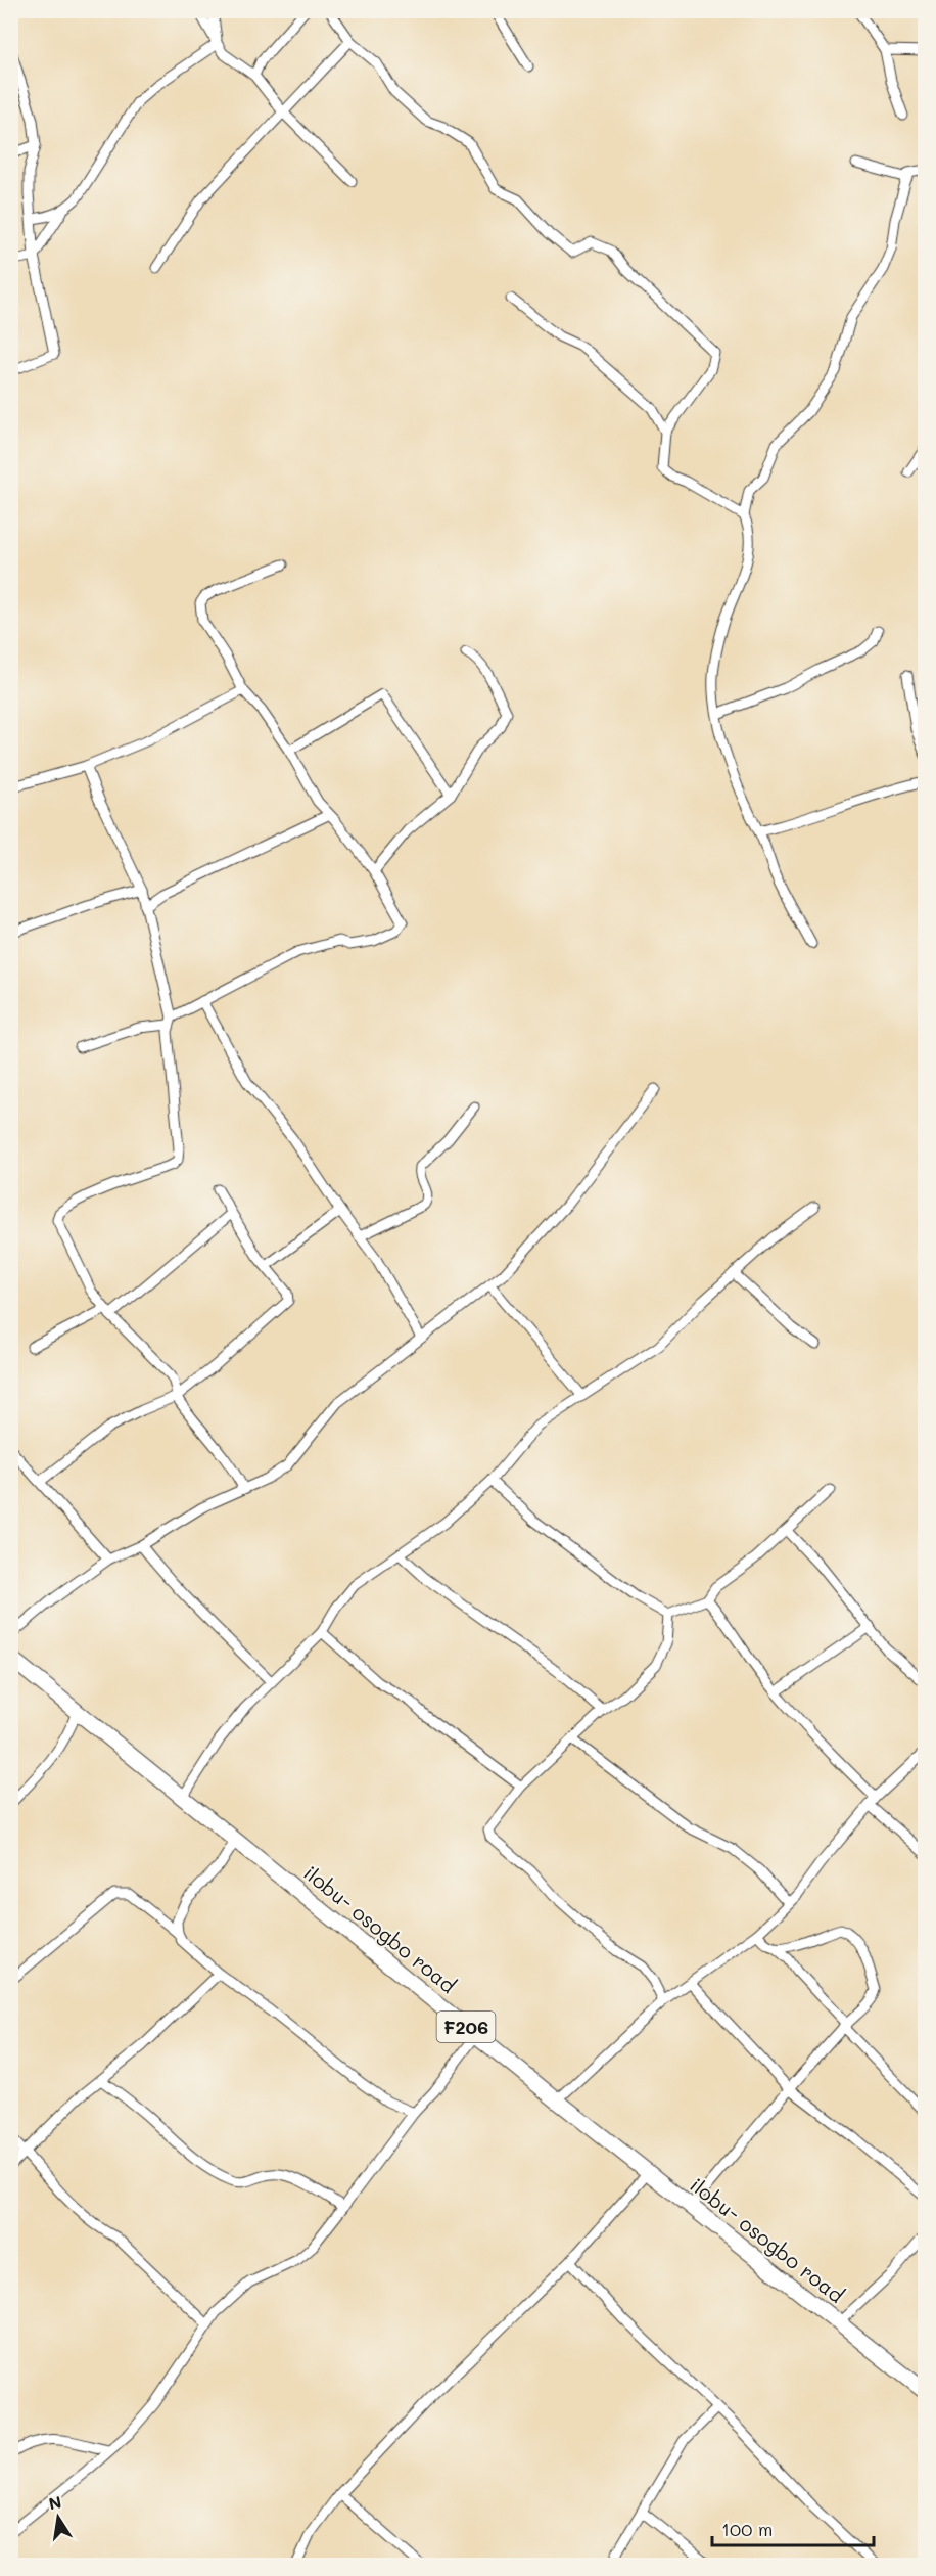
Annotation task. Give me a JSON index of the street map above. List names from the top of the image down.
{
  "streets": {
    "main road": ["ilobu- osogbo road", "F206"]
  },
  "scale_bar": "100 m",
  "north": "top"
}
